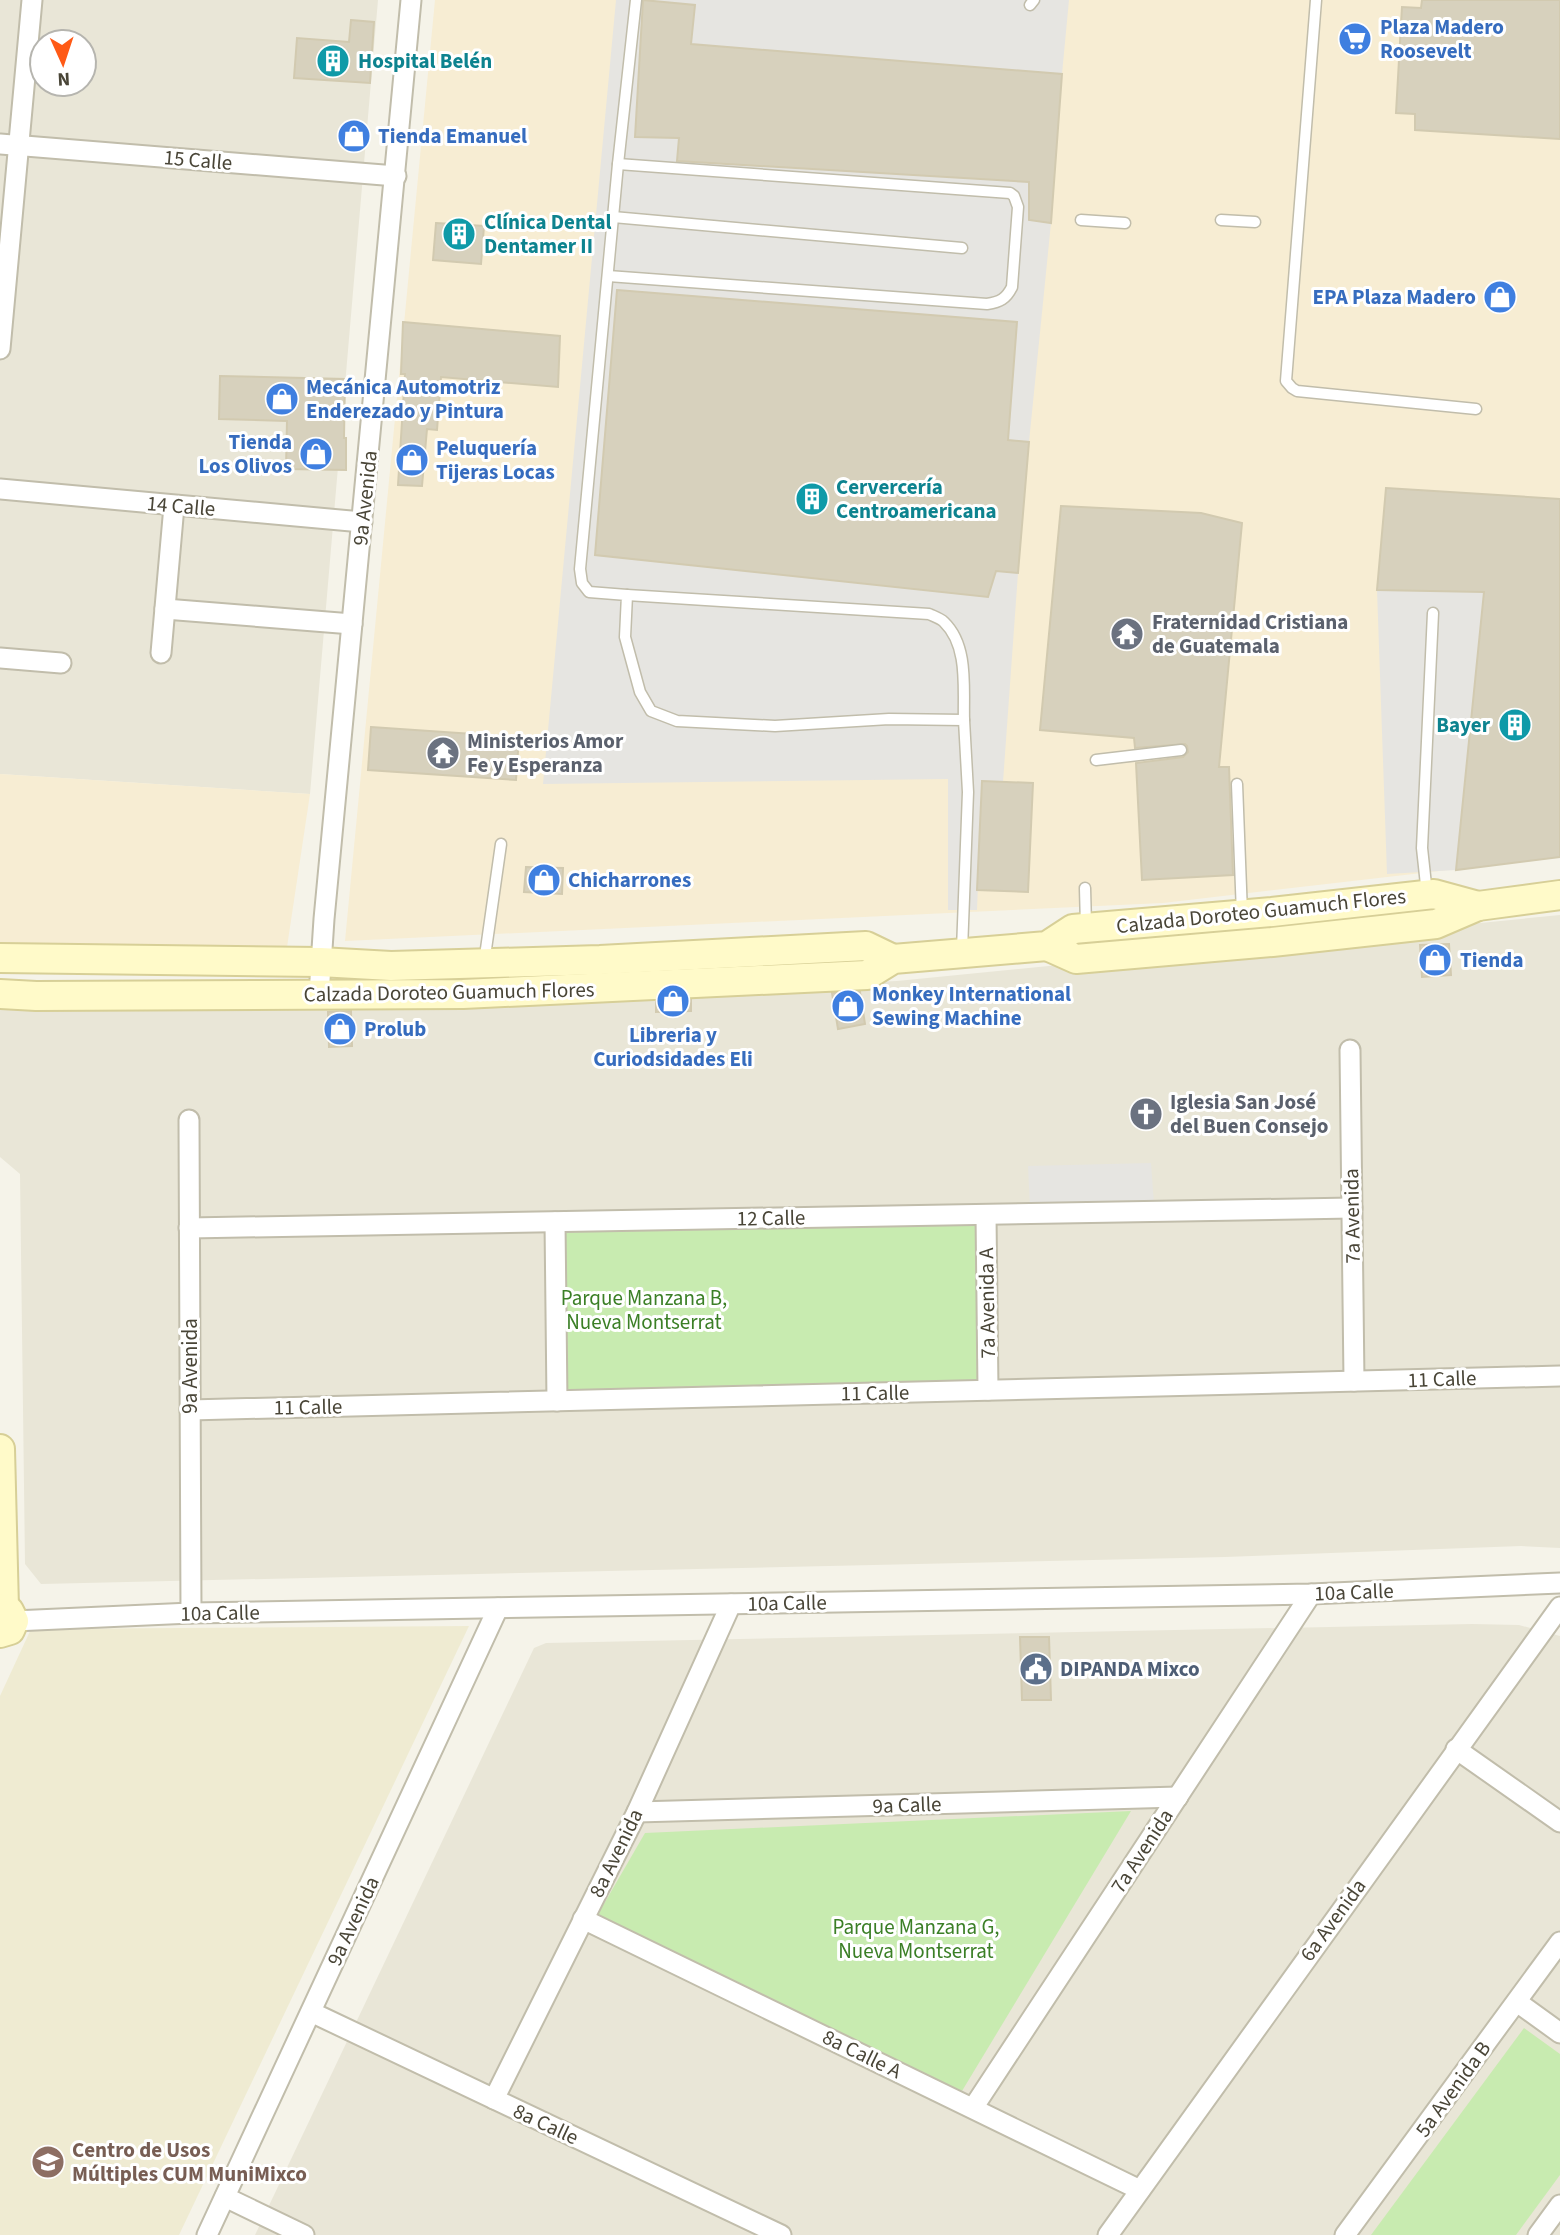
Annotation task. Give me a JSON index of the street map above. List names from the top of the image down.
{
  "streets": {
    "main road": ["Calzada Doroteo Guamuch Flores"],
    "street": [
      "15 Calle",
      "9a Avenida",
      "14 Calle",
      "7a Avenida",
      "12 Calle",
      "7a Avenida A",
      "11 Calle",
      "10a Calle",
      "9a Calle",
      "8a Avenida",
      "6a Avenida",
      "8a Calle A",
      "5a Avenida B",
      "8a Calle"
    ]
  },
  "crossings": [
    ["15 Calle", "9a Avenida"],
    ["9a Avenida", "14 Calle"],
    ["9a Avenida", "Calzada Doroteo Guamuch Flores"],
    ["9a Avenida", "12 Calle"],
    ["9a Avenida", "11 Calle"],
    ["9a Avenida", "10a Calle"],
    ["9a Avenida", "8a Calle"],
    ["7a Avenida", "12 Calle"],
    ["7a Avenida", "11 Calle"],
    ["7a Avenida", "10a Calle"],
    ["7a Avenida", "9a Calle"],
    ["7a Avenida", "8a Calle A"],
    ["12 Calle", "7a Avenida A"],
    ["7a Avenida A", "11 Calle"],
    ["10a Calle", "8a Avenida"],
    ["9a Calle", "8a Avenida"],
    ["8a Avenida", "8a Calle A"],
    ["8a Avenida", "8a Calle"],
    ["6a Avenida", "8a Calle A"]
  ],
  "parks": ["Parque Manzana B, Nueva Montserrat", "Parque Manzana G, Nueva Montserrat"],
  "places": {
    "supermarket": ["Plaza Madero Roosevelt"],
    "building": [
      "Hospital Belén",
      "Clínica Dental Dentamer II",
      "Cervercería Centroamericana",
      "Bayer"
    ],
    "shop": [
      "Tienda Emanuel",
      "EPA Plaza Madero",
      "Mecánica Automotriz Enderezado y Pintura",
      "Tienda Los Olivos",
      "Peluquería Tijeras Locas",
      "Chicharrones",
      "Tienda",
      "Libreria y Curiodsidades Eli",
      "Monkey International Sewing Machine",
      "Prolub"
    ],
    "temple": ["Fraternidad Cristiana de Guatemala", "Ministerios Amor Fe y Esperanza"],
    "church": ["Iglesia San José del Buen Consejo"],
    "public building": ["DIPANDA Mixco"],
    "school or university": ["Centro de Usos Múltiples CUM MuniMixco"]
  },
  "north": "bottom"
}
